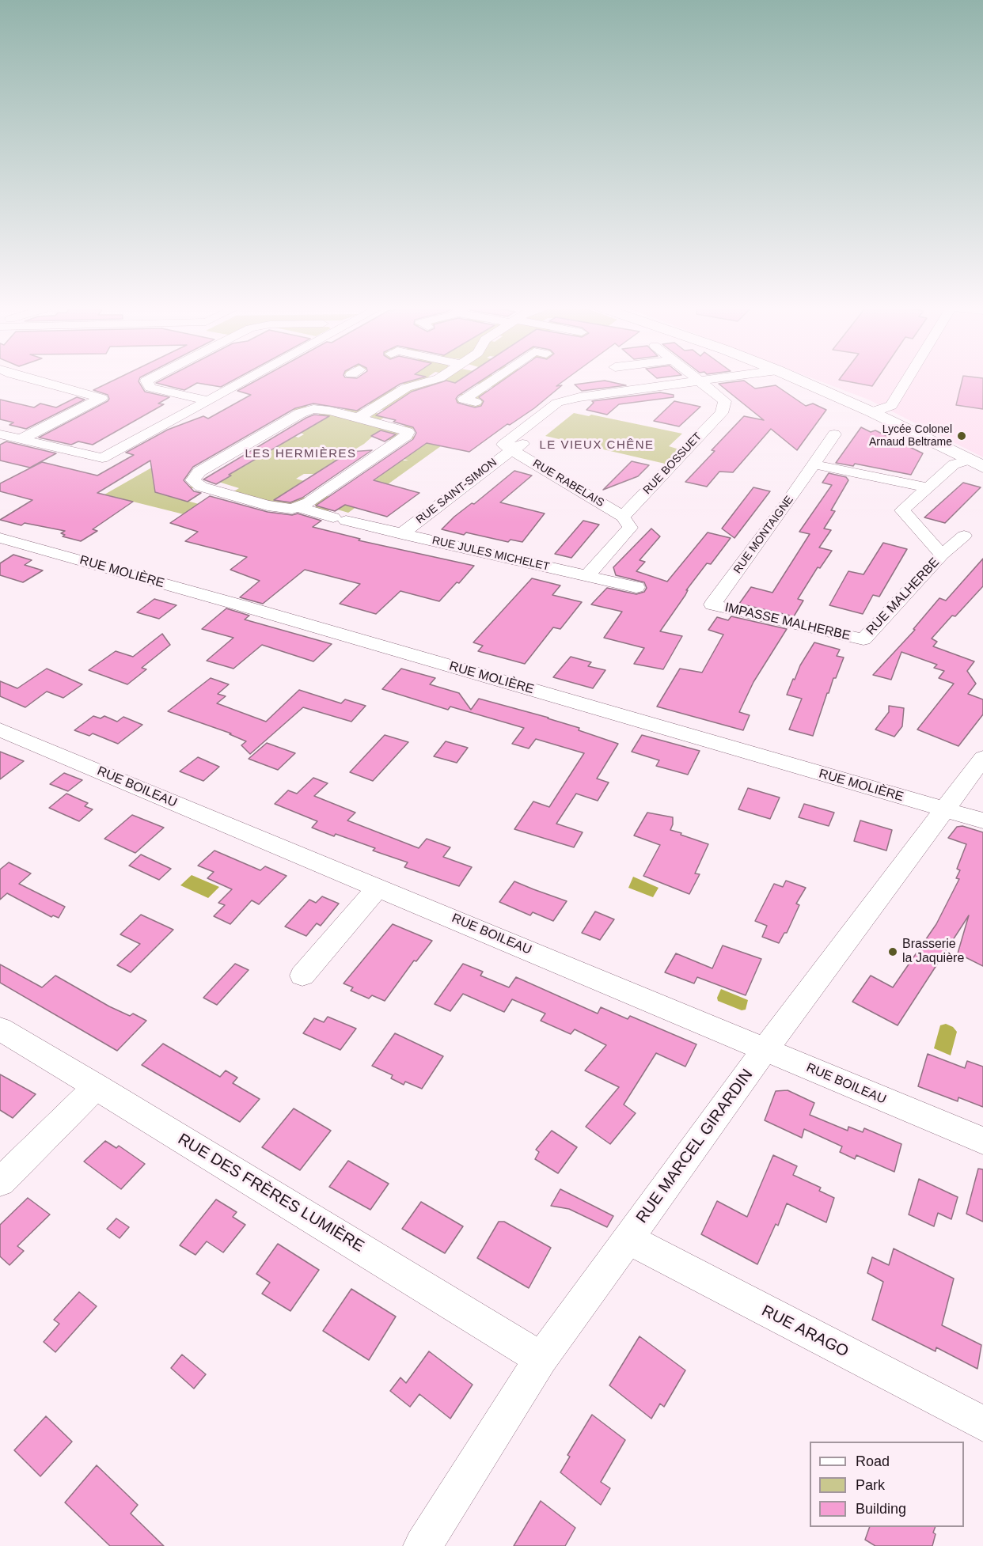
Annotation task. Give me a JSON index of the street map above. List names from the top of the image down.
{
  "streets": {
    "street": [
      "RUE BOSSUET",
      "RUE RABELAIS",
      "RUE SAINT-SIMON",
      "RUE MONTAIGNE",
      "RUE JULES MICHELET",
      "RUE MOLIÈRE",
      "RUE MALHERBE",
      "IMPASSE MALHERBE",
      "RUE BOILEAU",
      "RUE MARCEL GIRARDIN",
      "RUE DES FRÈRES LUMIÈRE",
      "RUE ARAGO"
    ]
  },
  "crossings": [
    ["RUE BOSSUET", "RUE RABELAIS"],
    ["RUE RABELAIS", "RUE SAINT-SIMON"],
    ["RUE SAINT-SIMON", "RUE JULES MICHELET"],
    ["RUE MONTAIGNE", "IMPASSE MALHERBE"],
    ["RUE MOLIÈRE", "RUE MARCEL GIRARDIN"],
    ["RUE MALHERBE", "IMPASSE MALHERBE"],
    ["RUE BOILEAU", "RUE MARCEL GIRARDIN"],
    ["RUE MARCEL GIRARDIN", "RUE DES FRÈRES LUMIÈRE"],
    ["RUE MARCEL GIRARDIN", "RUE ARAGO"]
  ],
  "districts": ["LE VIEUX CHÊNE", "LES HERMIÈRES"],
  "places": ["Lycée Colonel Arnaud Beltrame", "Brasserie la Jaquière"],
  "legend": ["Road", "Park", "Building"]
}
